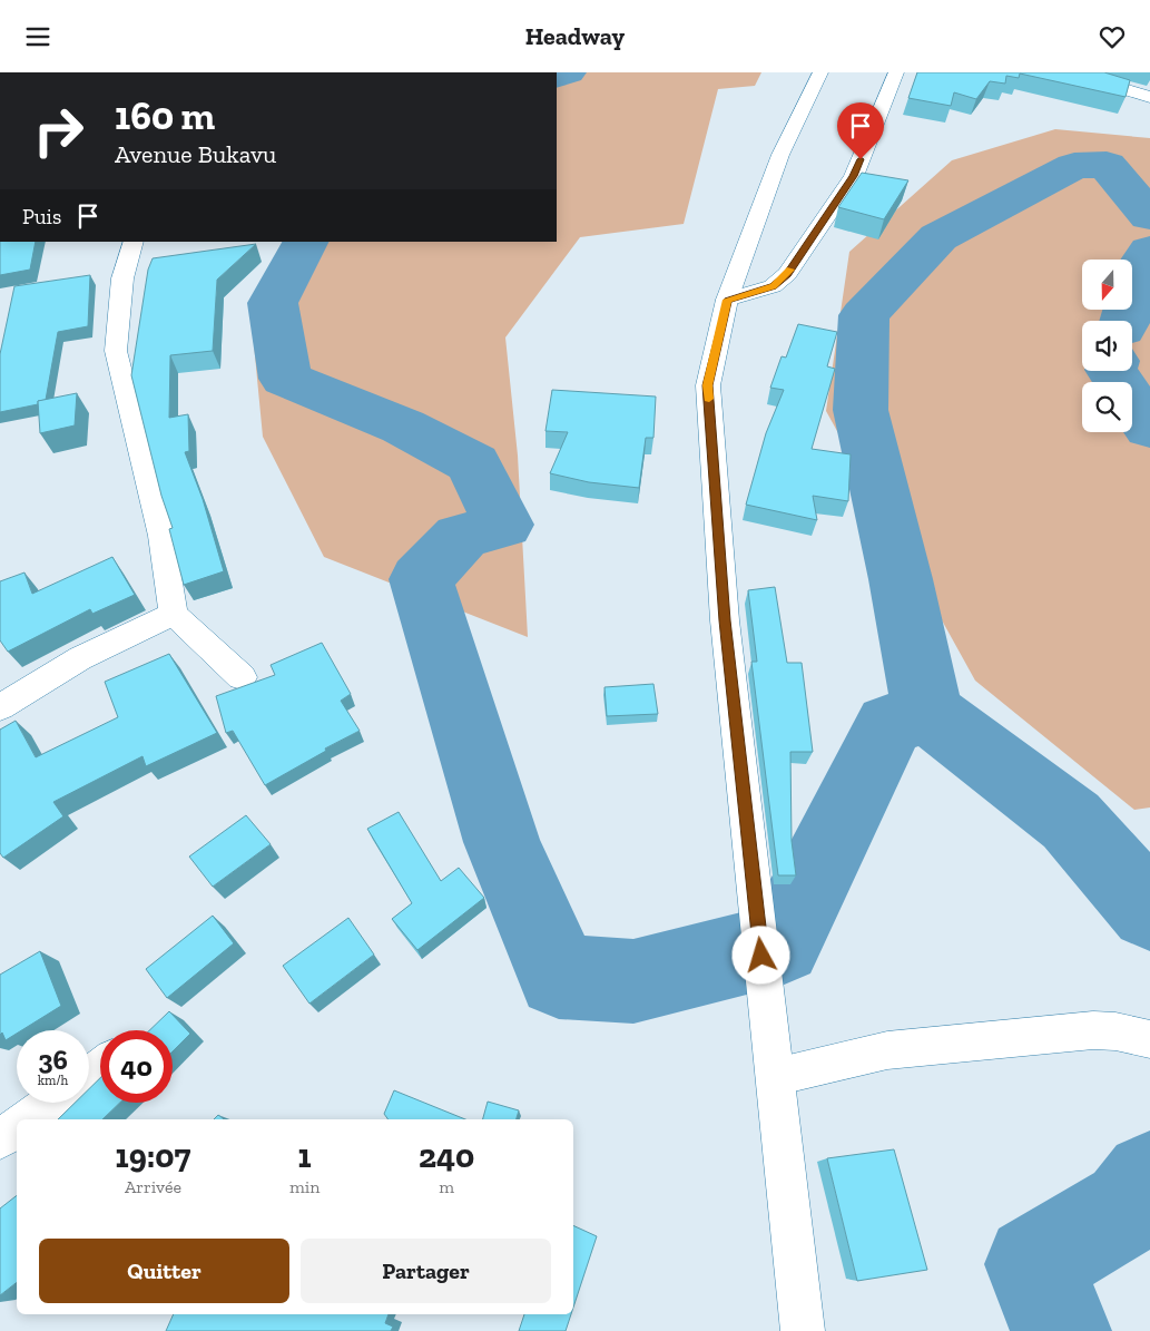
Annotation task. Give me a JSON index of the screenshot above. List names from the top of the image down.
{
  "north": "bottom",
  "page": {
    "header": "Headway",
    "turn": ["160 m", "Avenue Bukavu"],
    "then": "Puis",
    "speed": "36 km/h",
    "limit": "40",
    "eta": [
      "19:07",
      "Arrivée",
      "1",
      "min",
      "240",
      "m"
    ],
    "buttons": ["Quitter", "Partager"]
  }
}
